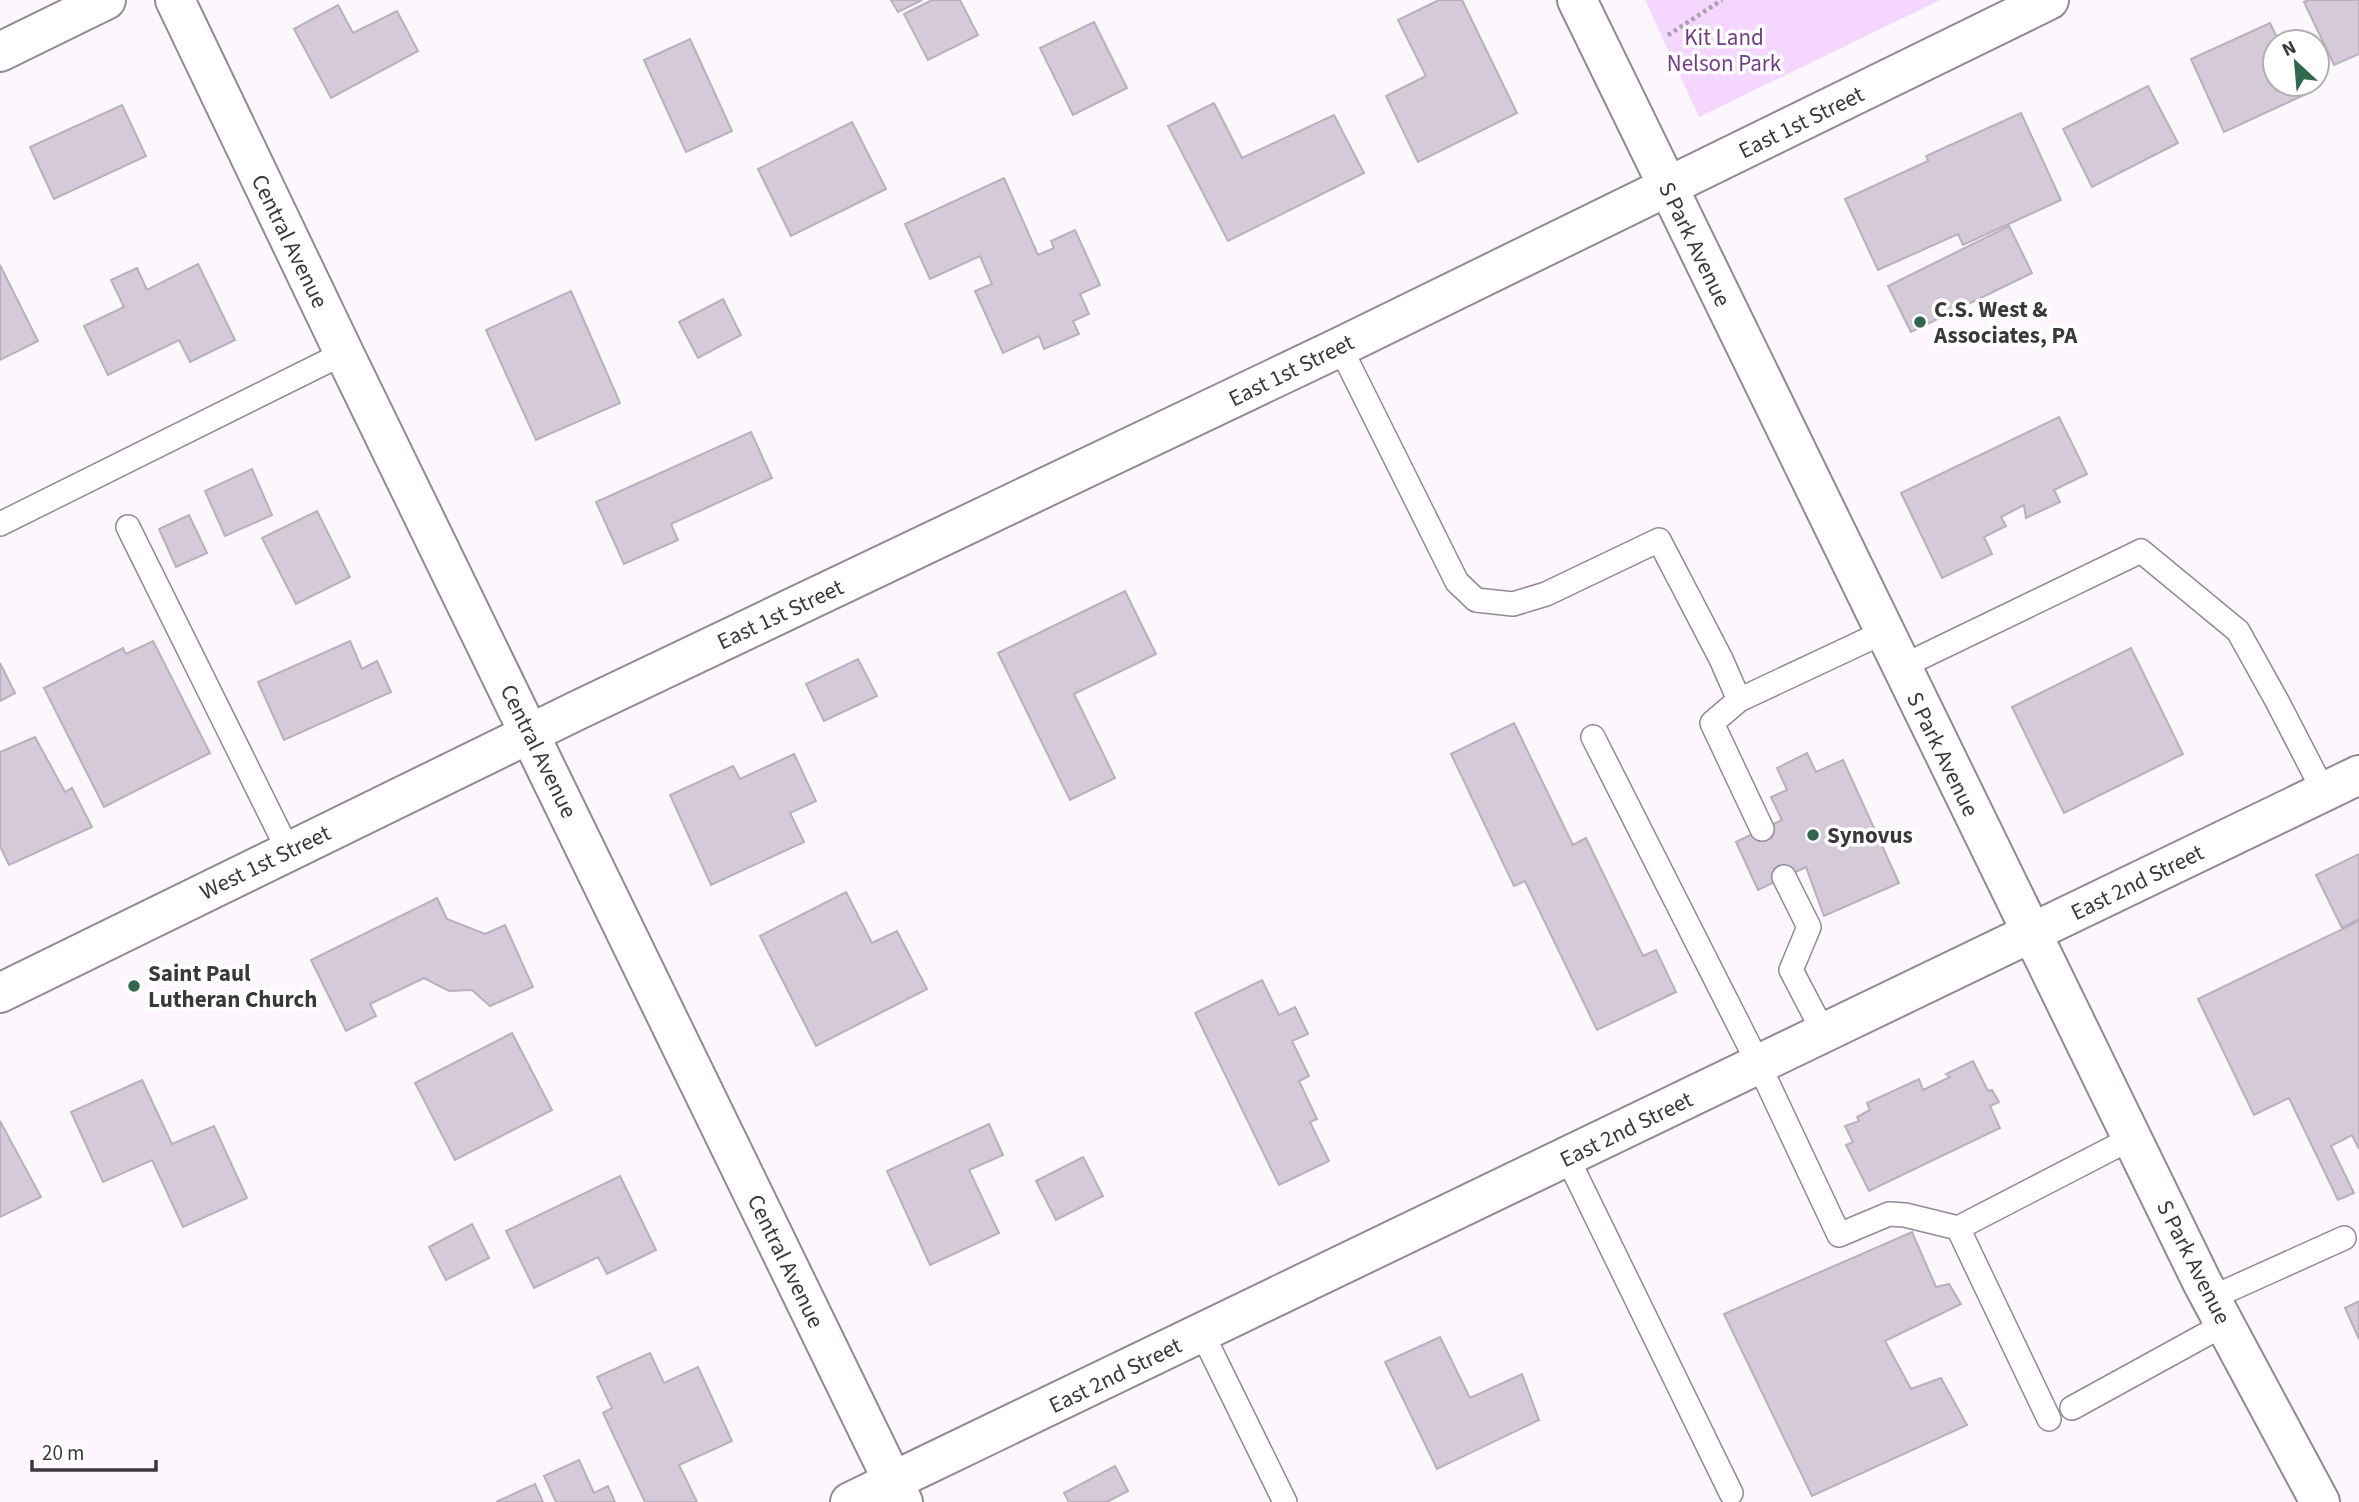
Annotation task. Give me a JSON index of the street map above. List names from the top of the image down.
{
  "streets": {
    "street": [
      "East 1st Street",
      "Central Avenue",
      "S Park Avenue",
      "West 1st Street",
      "East 2nd Street"
    ]
  },
  "crossings": [
    ["East 1st Street", "Central Avenue"],
    ["East 1st Street", "S Park Avenue"],
    ["East 1st Street", "West 1st Street"],
    ["Central Avenue", "West 1st Street"],
    ["Central Avenue", "East 2nd Street"],
    ["S Park Avenue", "East 2nd Street"]
  ],
  "parks": ["Kit Land Nelson Park"],
  "places": ["C.S. West & Associates, PA", "Synovus", "Saint Paul Lutheran Church"],
  "scale_bar": "20 m",
  "north": "top left"
}
